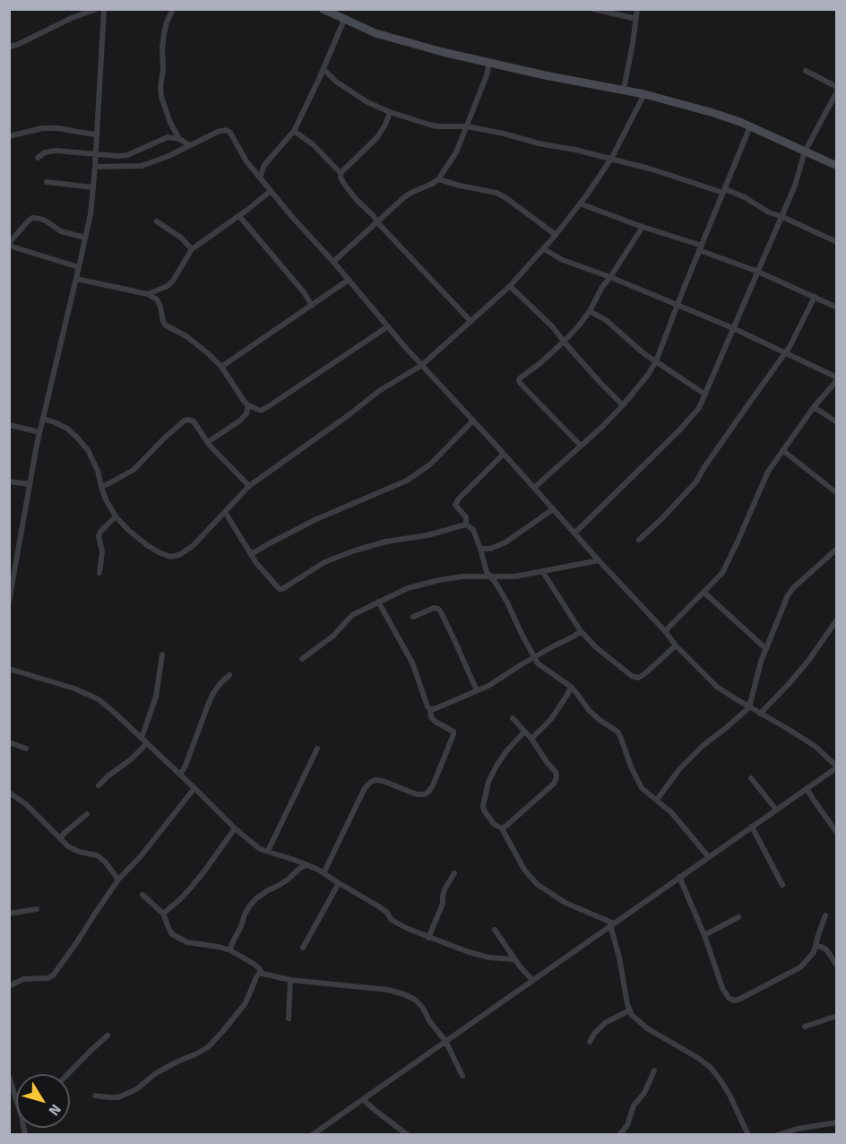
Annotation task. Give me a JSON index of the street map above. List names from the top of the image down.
{
  "north": "bottom right"
}
